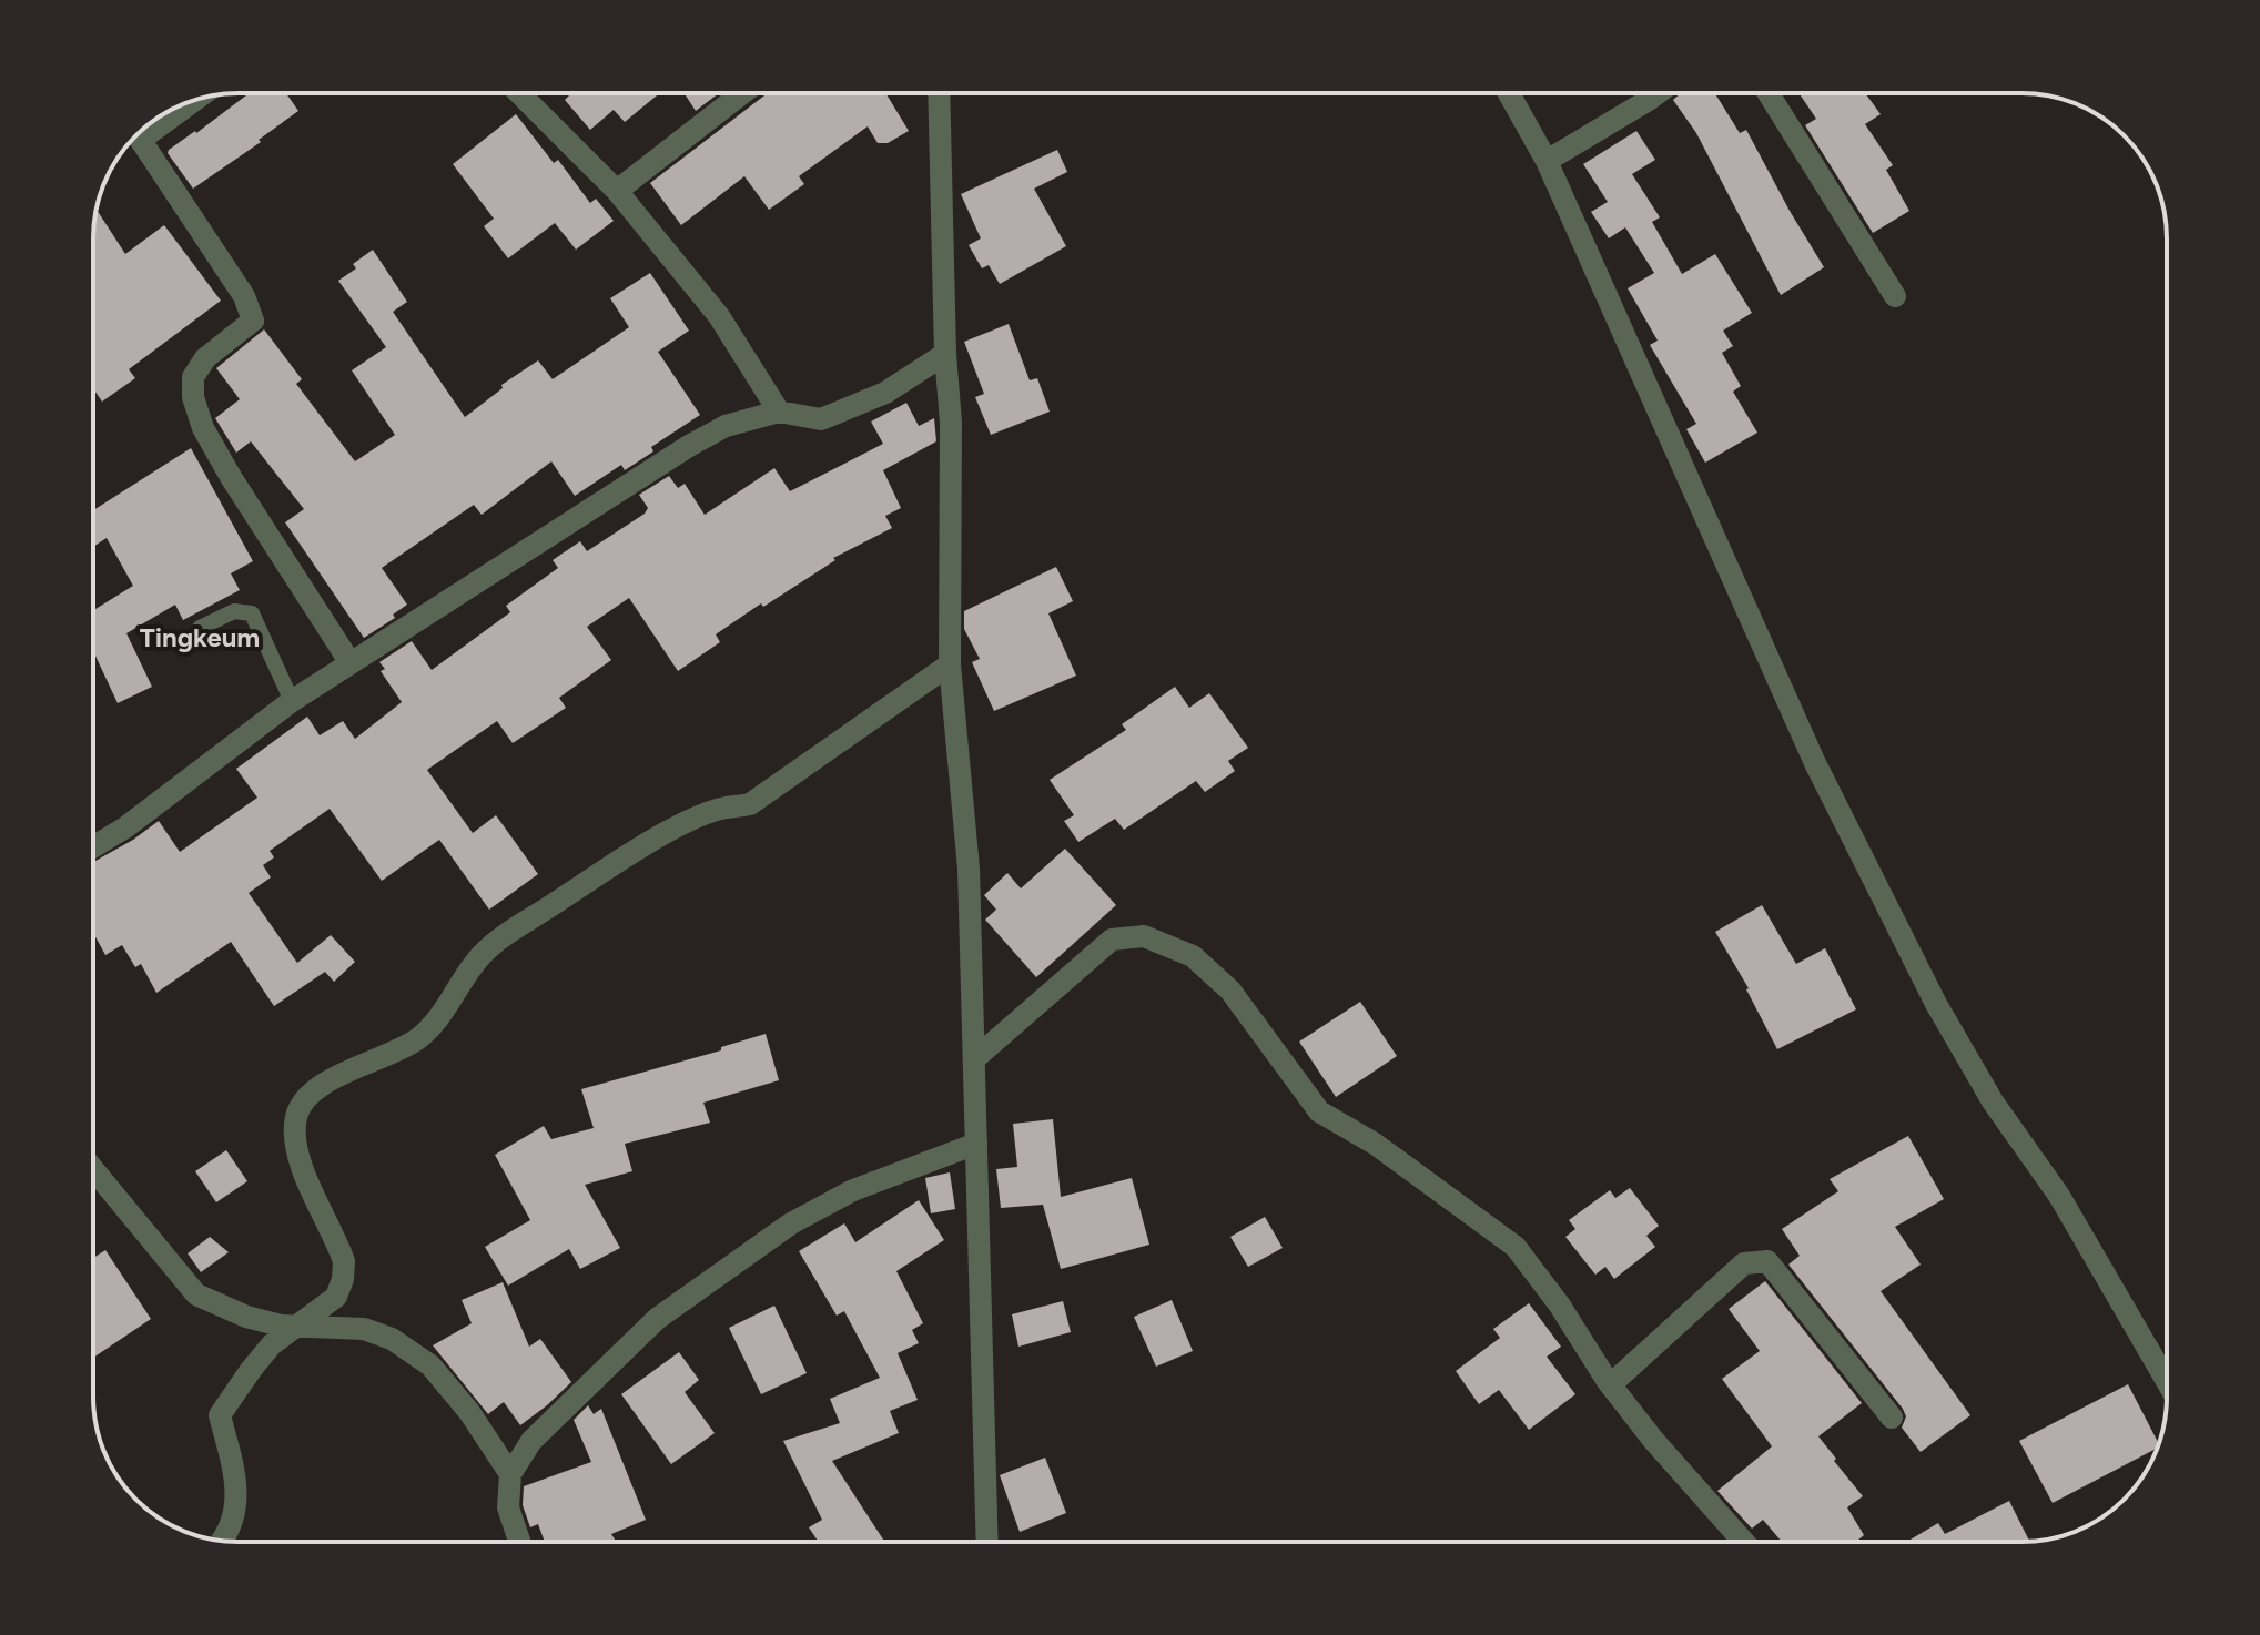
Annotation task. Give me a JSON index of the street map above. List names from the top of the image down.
{
  "districts": ["Tingkeum"]
}
